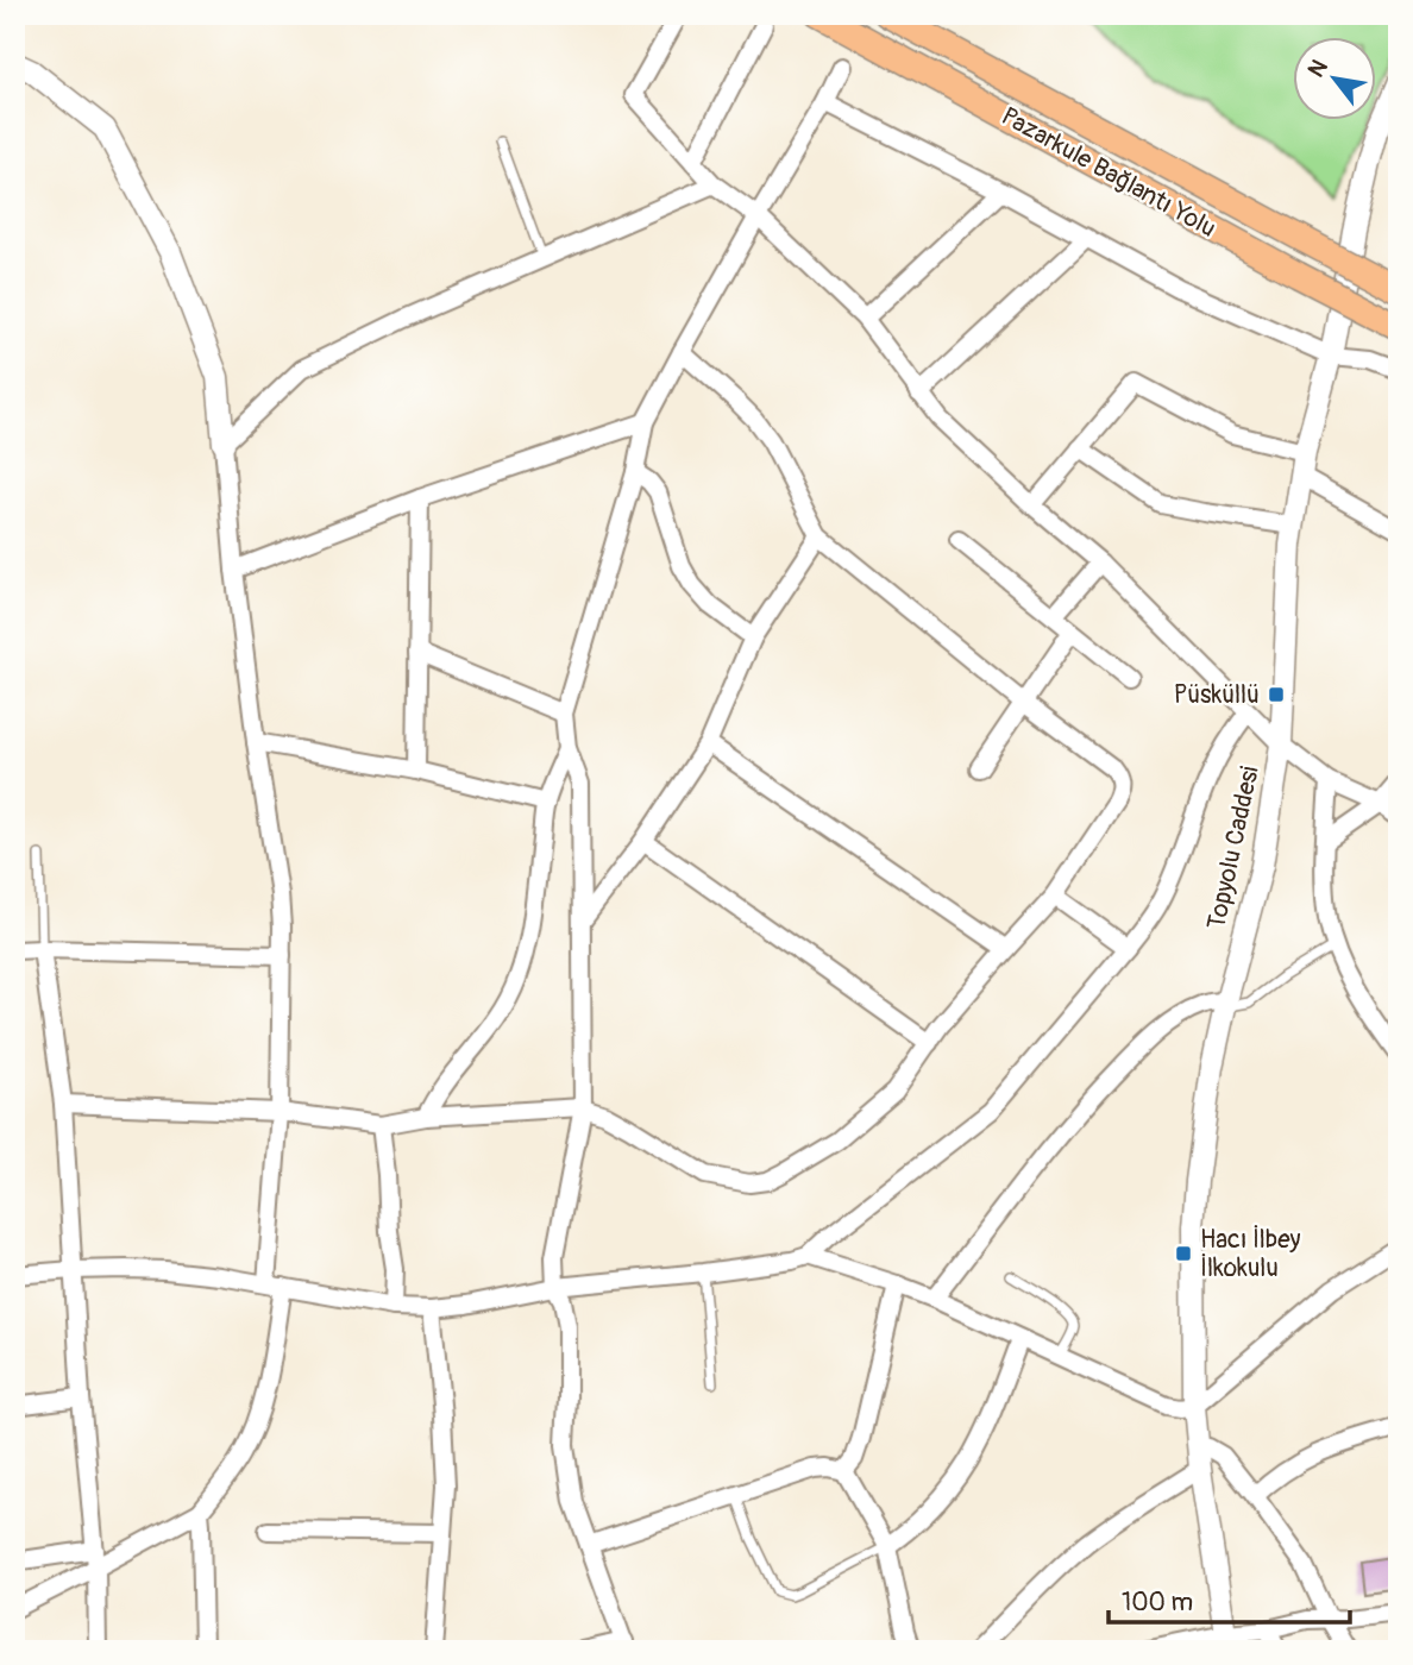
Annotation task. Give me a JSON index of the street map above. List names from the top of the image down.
{
  "streets": {
    "main road": ["Pazarkule Bağlantı Yolu"],
    "street": ["Topyolu Caddesi"]
  },
  "places": {
    "transit": ["Püsküllü", "Hacı İlbey İlkokulu"]
  },
  "scale_bar": "100 m",
  "north": "top left"
}
